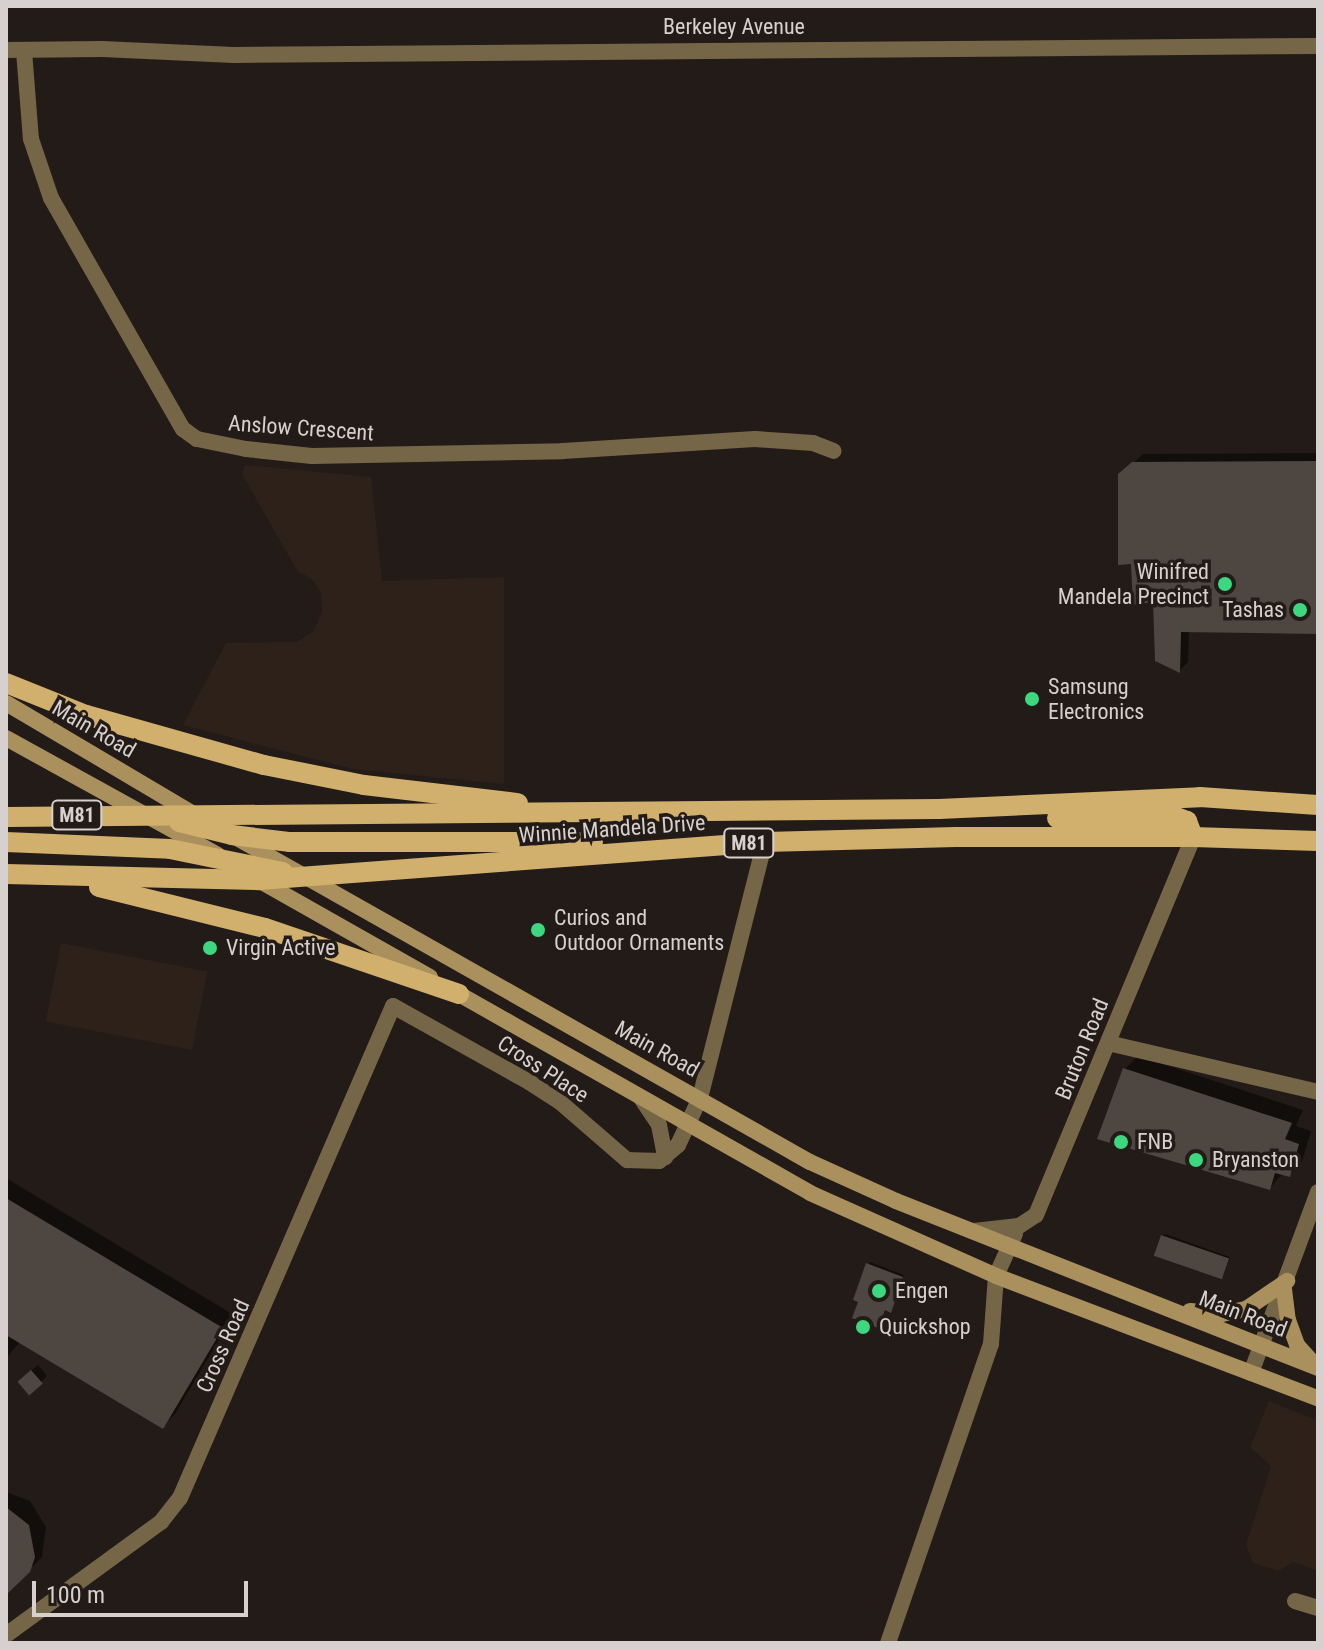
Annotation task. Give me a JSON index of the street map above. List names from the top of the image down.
{
  "streets": {
    "main road": ["Main Road", "M81", "Winnie Mandela Drive"],
    "street": [
      "Berkeley Avenue",
      "Anslow Crescent",
      "Bruton Road",
      "Cross Place",
      "Cross Road"
    ]
  },
  "crossings": [
    ["Berkeley Avenue", "Anslow Crescent"],
    ["Main Road", "Winnie Mandela Drive"],
    ["Main Road", "Bruton Road"],
    ["Winnie Mandela Drive", "Bruton Road"],
    ["Cross Place", "Cross Road"]
  ],
  "places": [
    "Winifred Mandela Precinct",
    "Tashas",
    "Samsung Electronics",
    "Curios and Outdoor Ornaments",
    "Virgin Active",
    "FNB",
    "Bryanston",
    "Engen",
    "Quickshop"
  ],
  "scale_bar": "100 m"
}
